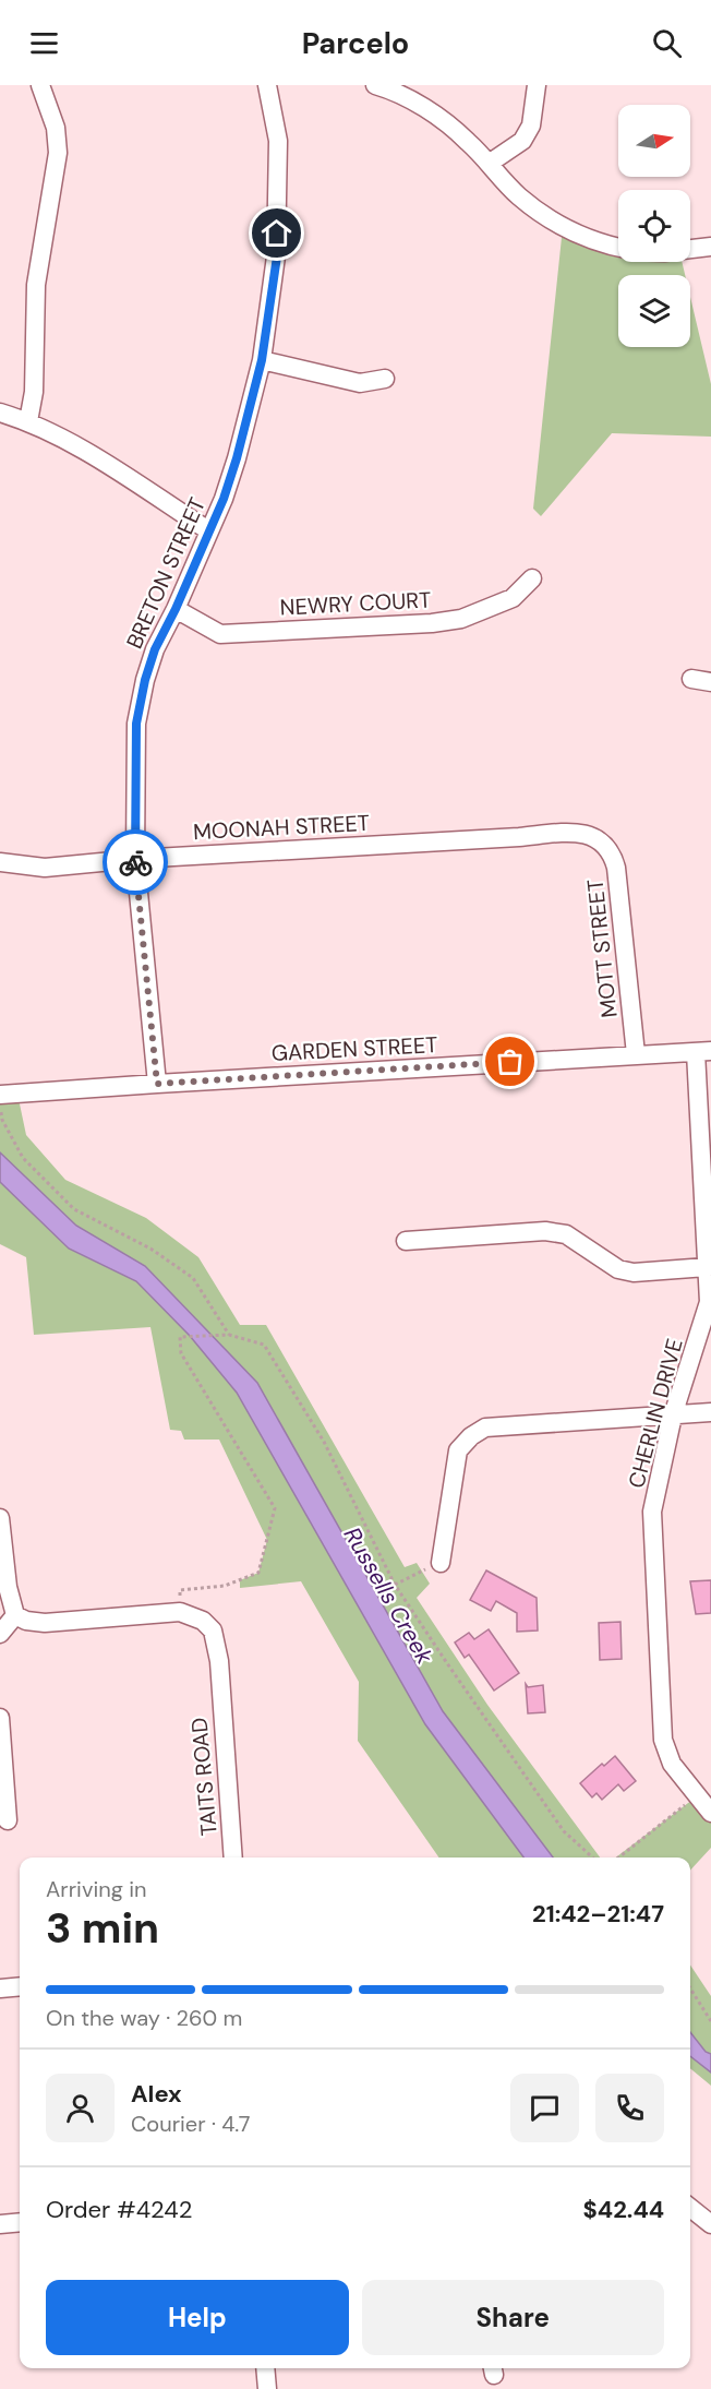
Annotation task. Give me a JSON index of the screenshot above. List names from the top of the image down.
{
  "streets": {
    "street": [
      "BRETON STREET",
      "NEWRY COURT",
      "MOONAH STREET",
      "MOTT STREET",
      "GARDEN STREET",
      "CHERLIN DRIVE",
      "TAITS ROAD"
    ]
  },
  "crossings": [
    ["BRETON STREET", "NEWRY COURT"],
    ["BRETON STREET", "MOONAH STREET"],
    ["BRETON STREET", "GARDEN STREET"],
    ["MOONAH STREET", "MOTT STREET"],
    ["MOTT STREET", "GARDEN STREET"],
    ["GARDEN STREET", "CHERLIN DRIVE"]
  ],
  "water": ["Russells Creek"],
  "north": "right",
  "page": {
    "header": "Parcelo",
    "heading": ["3 min", "Arriving in", "21:42–21:47"],
    "panel": [
      "Alex",
      "Courier · 4.7",
      "Order #4242",
      "$42.44"
    ],
    "bar": "On the way · 260 m",
    "buttons": ["Help", "Share"]
  }
}
